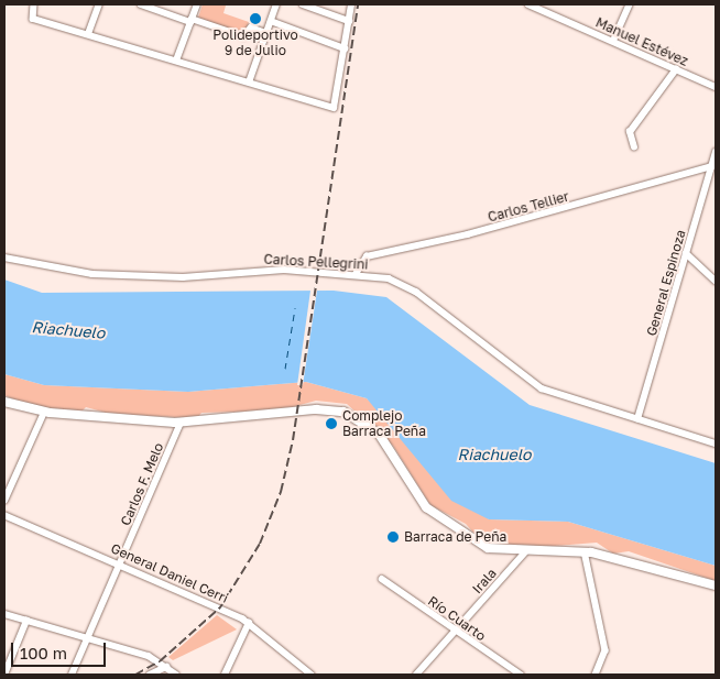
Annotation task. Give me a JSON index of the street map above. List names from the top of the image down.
{
  "streets": {
    "street": [
      "Manuel Estévez",
      "Carlos Tellier",
      "Carlos Pellegrini",
      "General Espinoza",
      "Carlos F. Melo",
      "General Daniel Cerri",
      "Irala",
      "Río Cuarto"
    ]
  },
  "crossings": [
    ["Carlos Tellier", "Carlos Pellegrini"],
    ["Carlos Tellier", "General Espinoza"],
    ["Carlos Pellegrini", "General Espinoza"],
    ["Carlos F. Melo", "General Daniel Cerri"],
    ["Irala", "Río Cuarto"]
  ],
  "water": ["Riachuelo"],
  "places": ["Polideportivo 9 de Julio", "Complejo Barraca Peña", "Barraca de Peña"],
  "scale_bar": "100 m"
}
